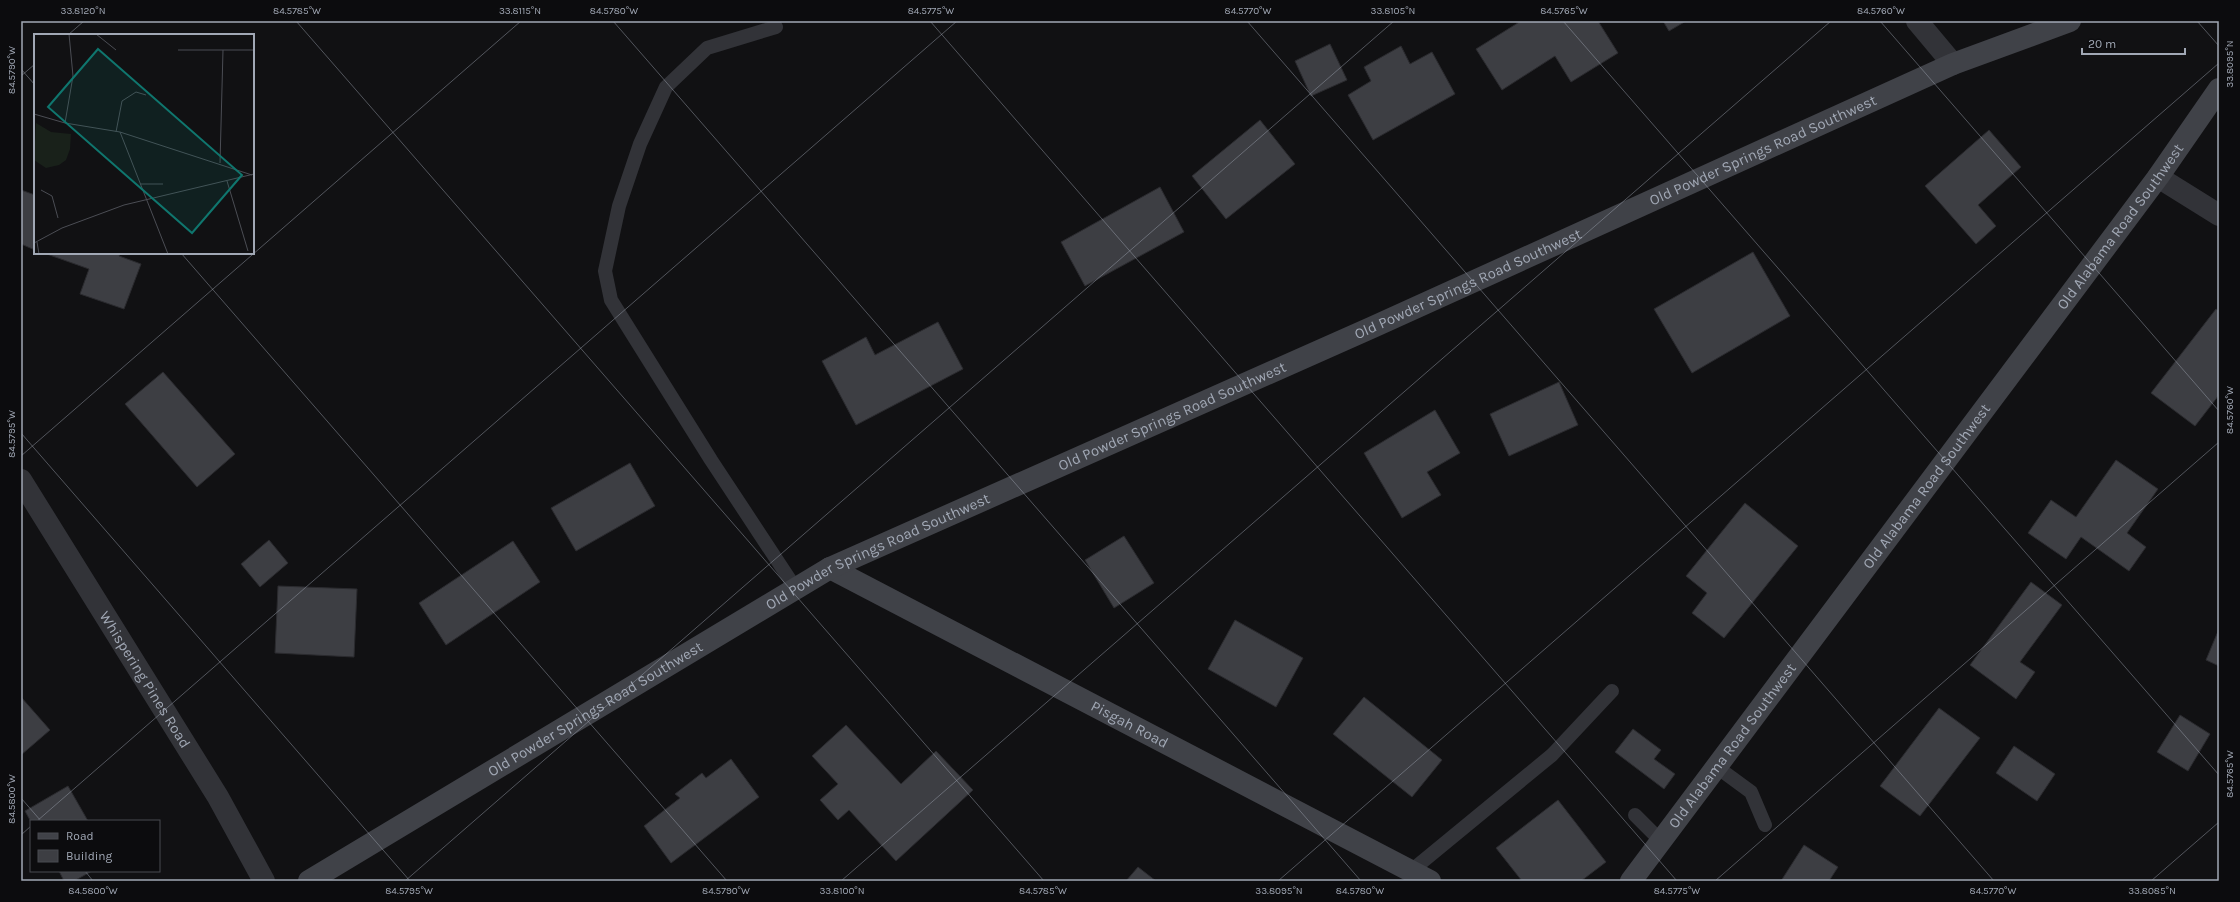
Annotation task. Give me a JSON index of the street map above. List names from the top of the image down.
{
  "streets": {
    "street": [
      "Old Powder Springs Road Southwest",
      "Old Alabama Road Southwest",
      "Whispering Pines Road",
      "Pisgah Road"
    ]
  },
  "crossings": [
    ["Old Powder Springs Road Southwest", "Pisgah Road"]
  ],
  "legend": ["Road", "Building"],
  "scale_bar": "20 m",
  "coordinates": [
    "33.8120°N",
    "84.5785°W",
    "33.8115°N",
    "84.5780°W",
    "84.5775°W",
    "84.5770°W",
    "33.8105°N",
    "84.5765°W",
    "84.5760°W",
    "33.8095°N",
    "84.5790°W",
    "84.5795°W",
    "84.5800°W",
    "33.8100°N",
    "33.8085°N"
  ]
}
